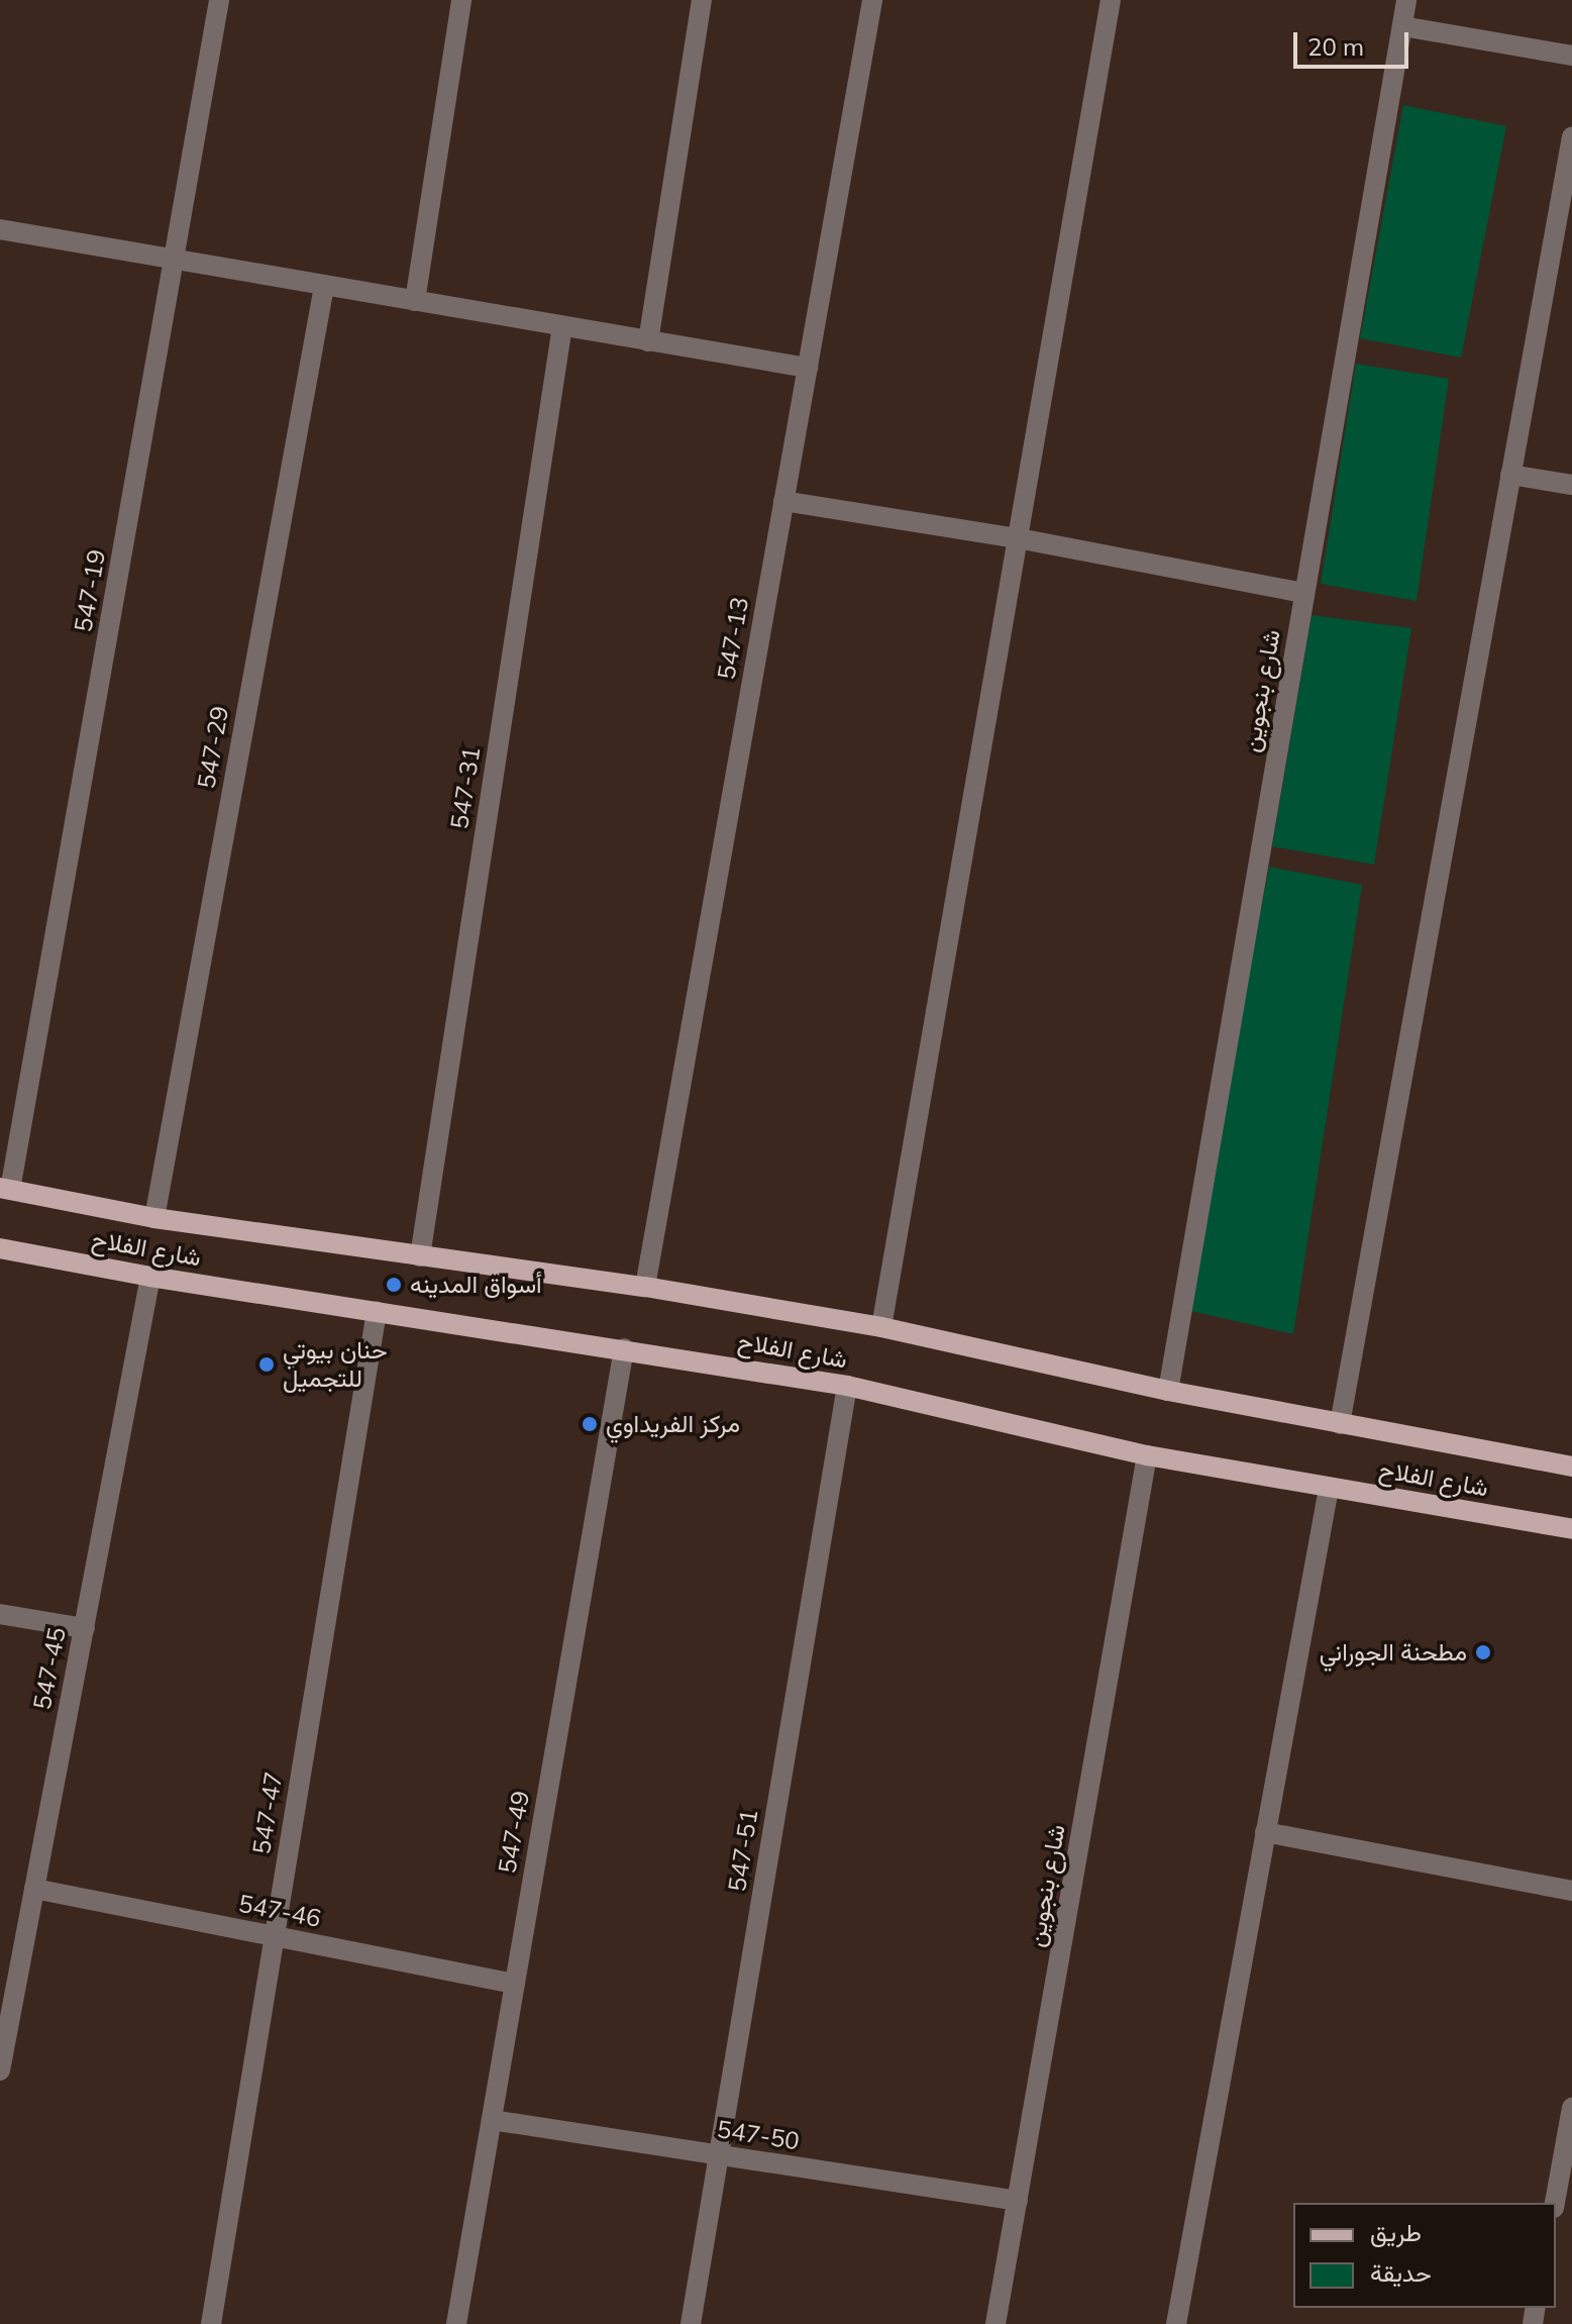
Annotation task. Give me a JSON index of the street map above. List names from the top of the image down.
{
  "streets": {
    "main road": ["شارع الفلاح"],
    "street": [
      "547-19",
      "547-13",
      "شارع بنجوين",
      "547-29",
      "547-31",
      "547-45",
      "547-47",
      "547-49",
      "547-51",
      "547-46",
      "547-50"
    ]
  },
  "crossings": [
    ["547-19", "شارع الفلاح"],
    ["547-13", "شارع الفلاح"],
    ["شارع بنجوين", "شارع الفلاح"],
    ["شارع بنجوين", "547-50"],
    ["547-29", "شارع الفلاح"],
    ["547-31", "شارع الفلاح"],
    ["شارع الفلاح", "547-45"],
    ["شارع الفلاح", "547-47"],
    ["شارع الفلاح", "547-49"],
    ["شارع الفلاح", "547-51"],
    ["547-45", "547-46"],
    ["547-47", "547-46"],
    ["547-49", "547-46"],
    ["547-49", "547-50"],
    ["547-51", "547-50"]
  ],
  "places": [
    "أسواق المدينه",
    "حنان بيوتي للتجميل",
    "مركز الفريداوي",
    "مطحنة الجوراني"
  ],
  "legend": ["طريق", "حديقة"],
  "scale_bar": "20 m"
}
